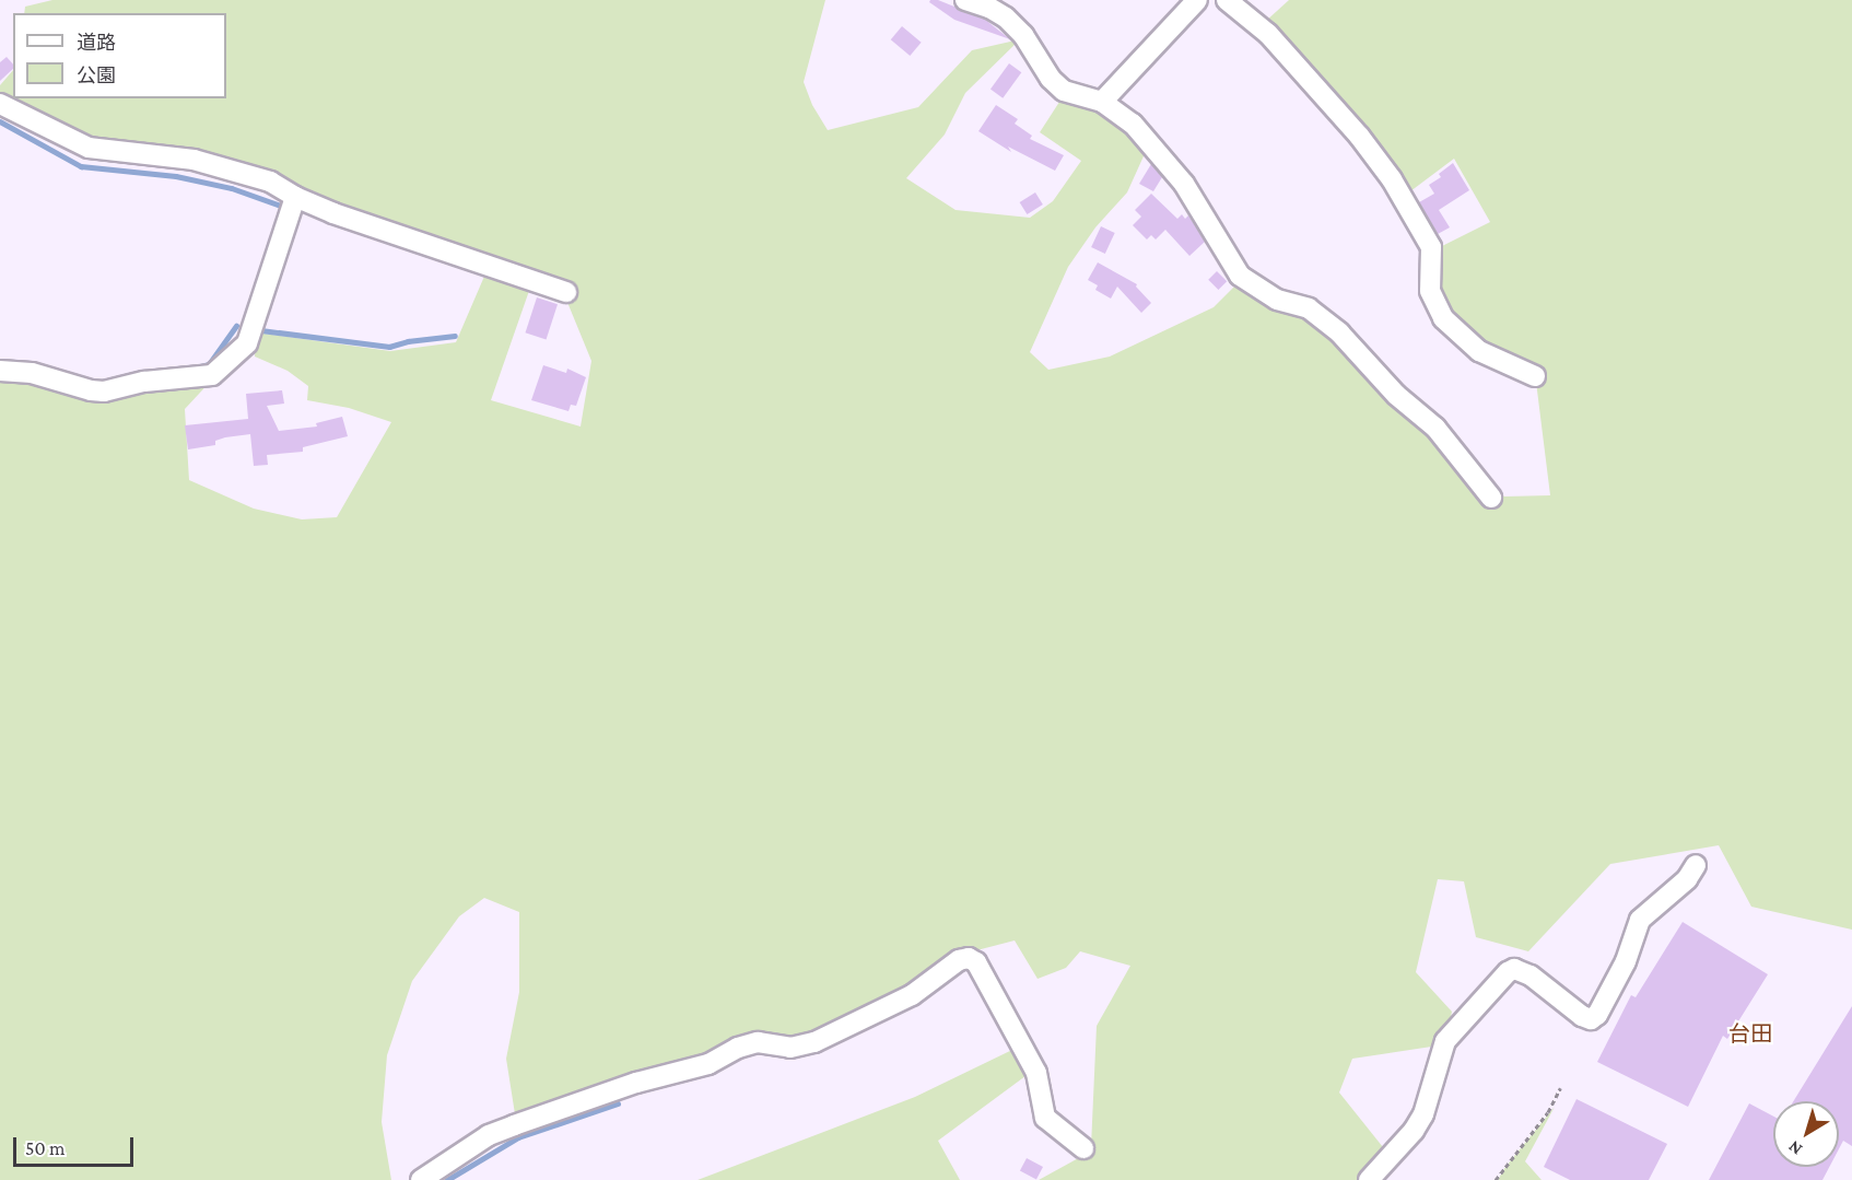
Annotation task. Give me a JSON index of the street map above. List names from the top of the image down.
{
  "districts": ["台田"],
  "legend": ["道路", "公園"],
  "scale_bar": "50 m",
  "north": "bottom left"
}
